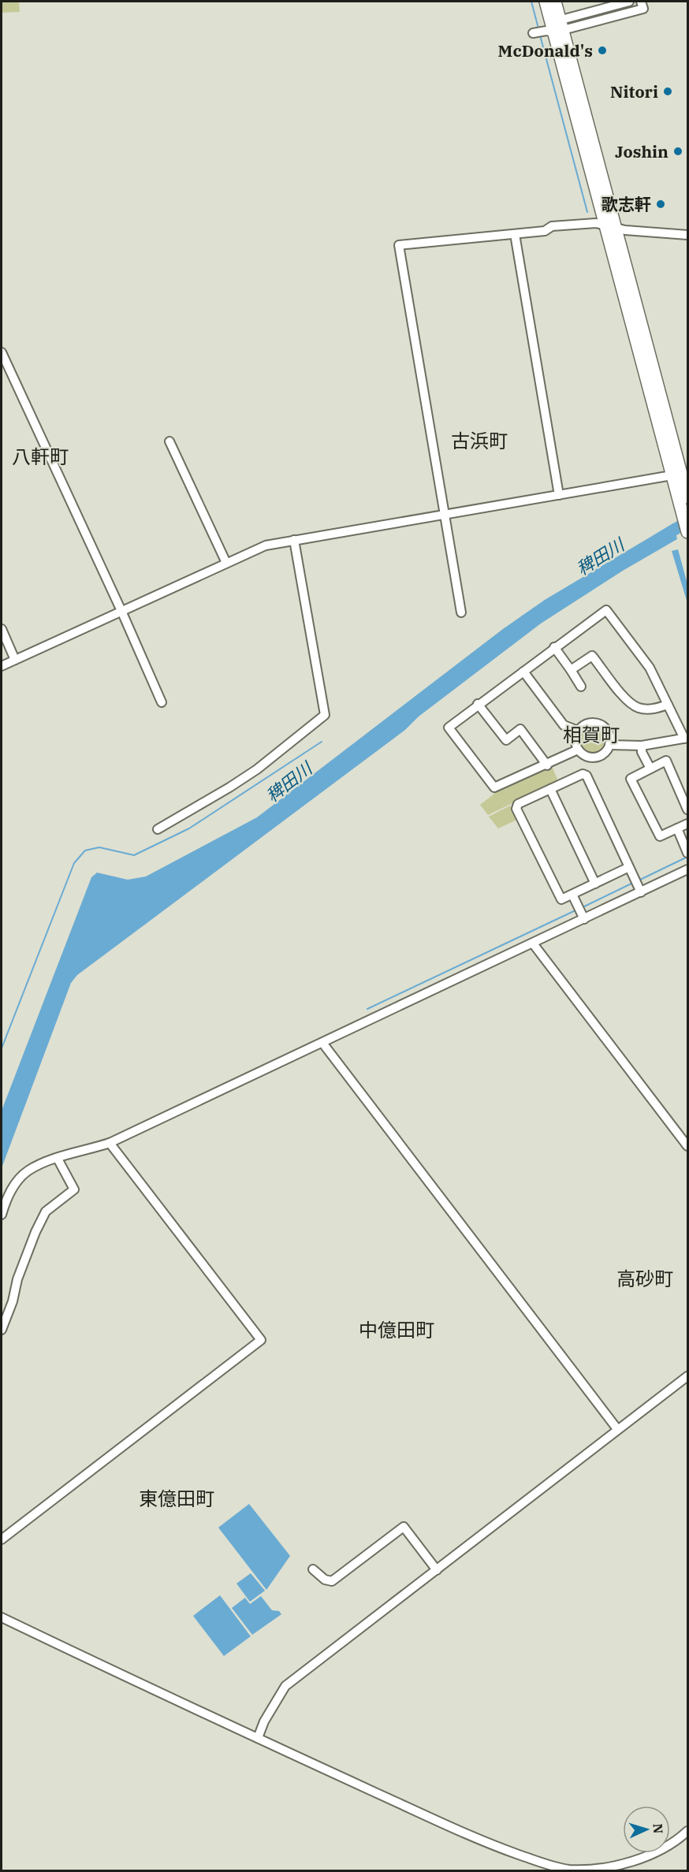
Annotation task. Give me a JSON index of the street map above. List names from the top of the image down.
{
  "districts": [
    "古浜町",
    "八軒町",
    "相賀町",
    "高砂町",
    "中億田町",
    "東億田町"
  ],
  "water": ["稗田川"],
  "places": [
    "McDonald's",
    "Nitori",
    "Joshin",
    "歌志軒"
  ],
  "north": "right"
}
